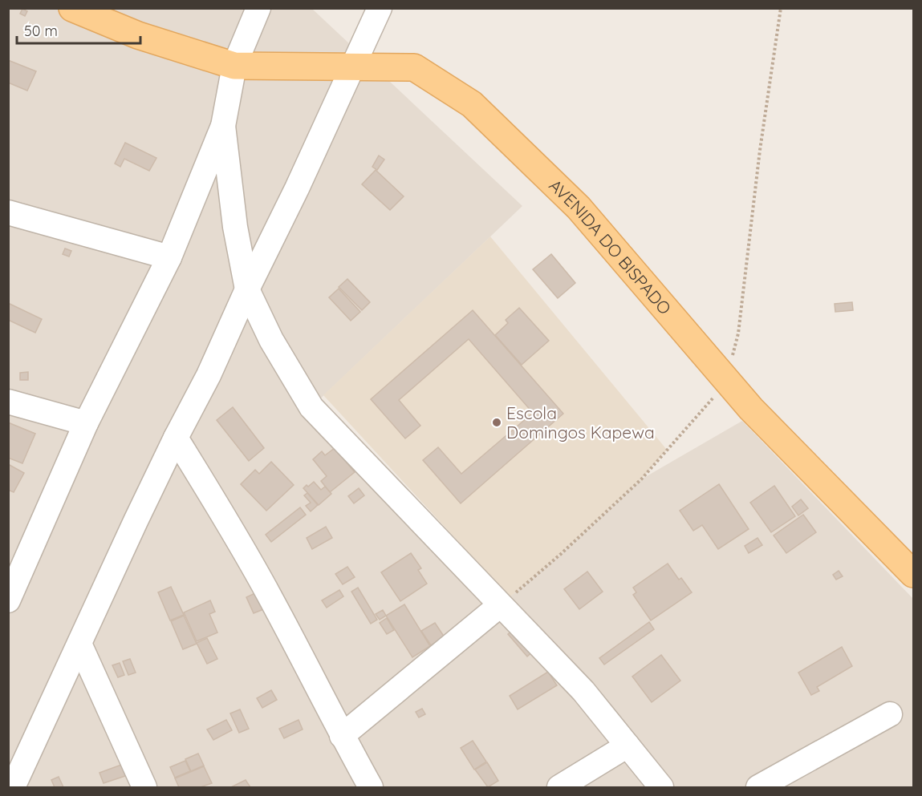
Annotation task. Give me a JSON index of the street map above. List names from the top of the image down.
{
  "streets": {
    "main road": ["AVENIDA DO BISPADO"]
  },
  "places": ["Escola Domingos Kapewa"],
  "scale_bar": "50 m"
}
